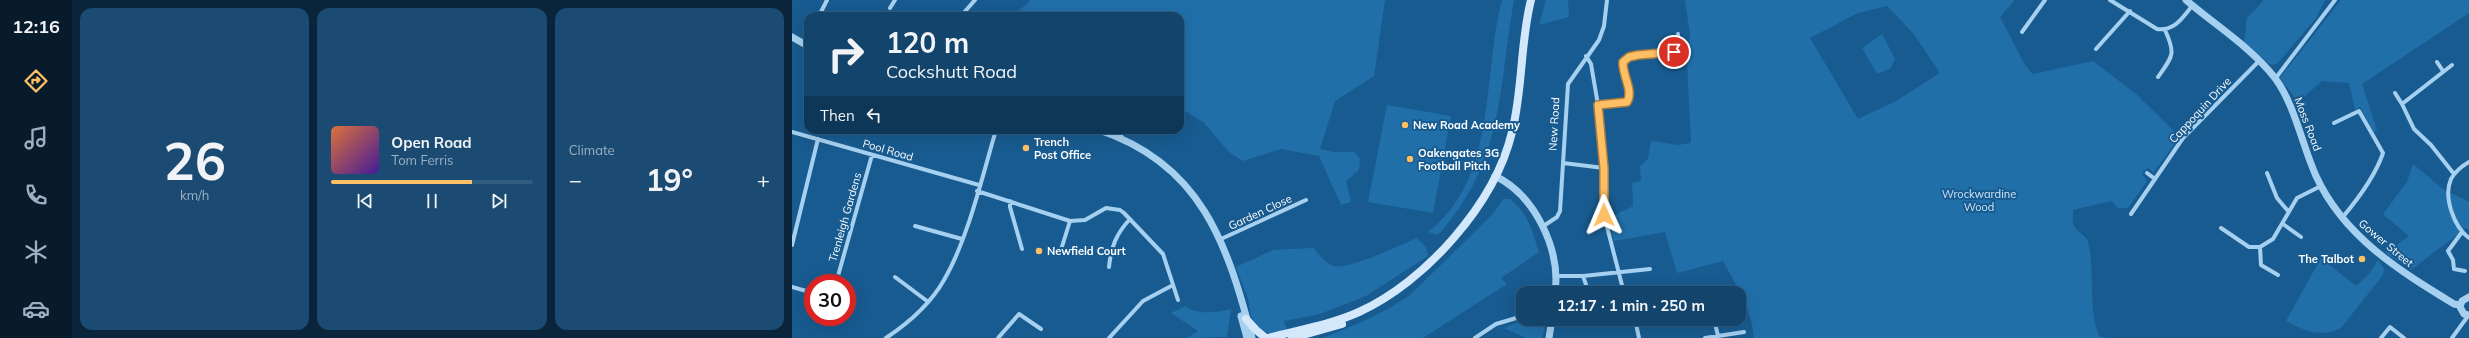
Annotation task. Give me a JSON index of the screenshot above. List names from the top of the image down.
{
  "streets": {
    "street": [
      "Cappoquin Drive",
      "New Road",
      "Moss Road",
      "Pool Road",
      "Garden Close",
      "Trenleigh Gardens",
      "Gower Street"
    ]
  },
  "crossings": [
    ["Cappoquin Drive", "Moss Road"],
    ["Moss Road", "Gower Street"],
    ["Pool Road", "Trenleigh Gardens"]
  ],
  "parks": ["Wrockwardine Wood"],
  "places": [
    "New Road Academy",
    "Trench Post Office",
    "Oakengates 3G Football Pitch",
    "Newfield Court",
    "The Talbot"
  ],
  "page": {
    "tabs": "12:16",
    "tile": [
      ["26", "km/h"],
      "Climate"
    ],
    "turn": ["120 m", "Cockshutt Road"],
    "then": "Then",
    "song": ["Open Road", "Tom Ferris"],
    "heat": ["−", "19°", "+"],
    "limit": "30",
    "trip": "12:17 · 1 min · 250 m"
  }
}
